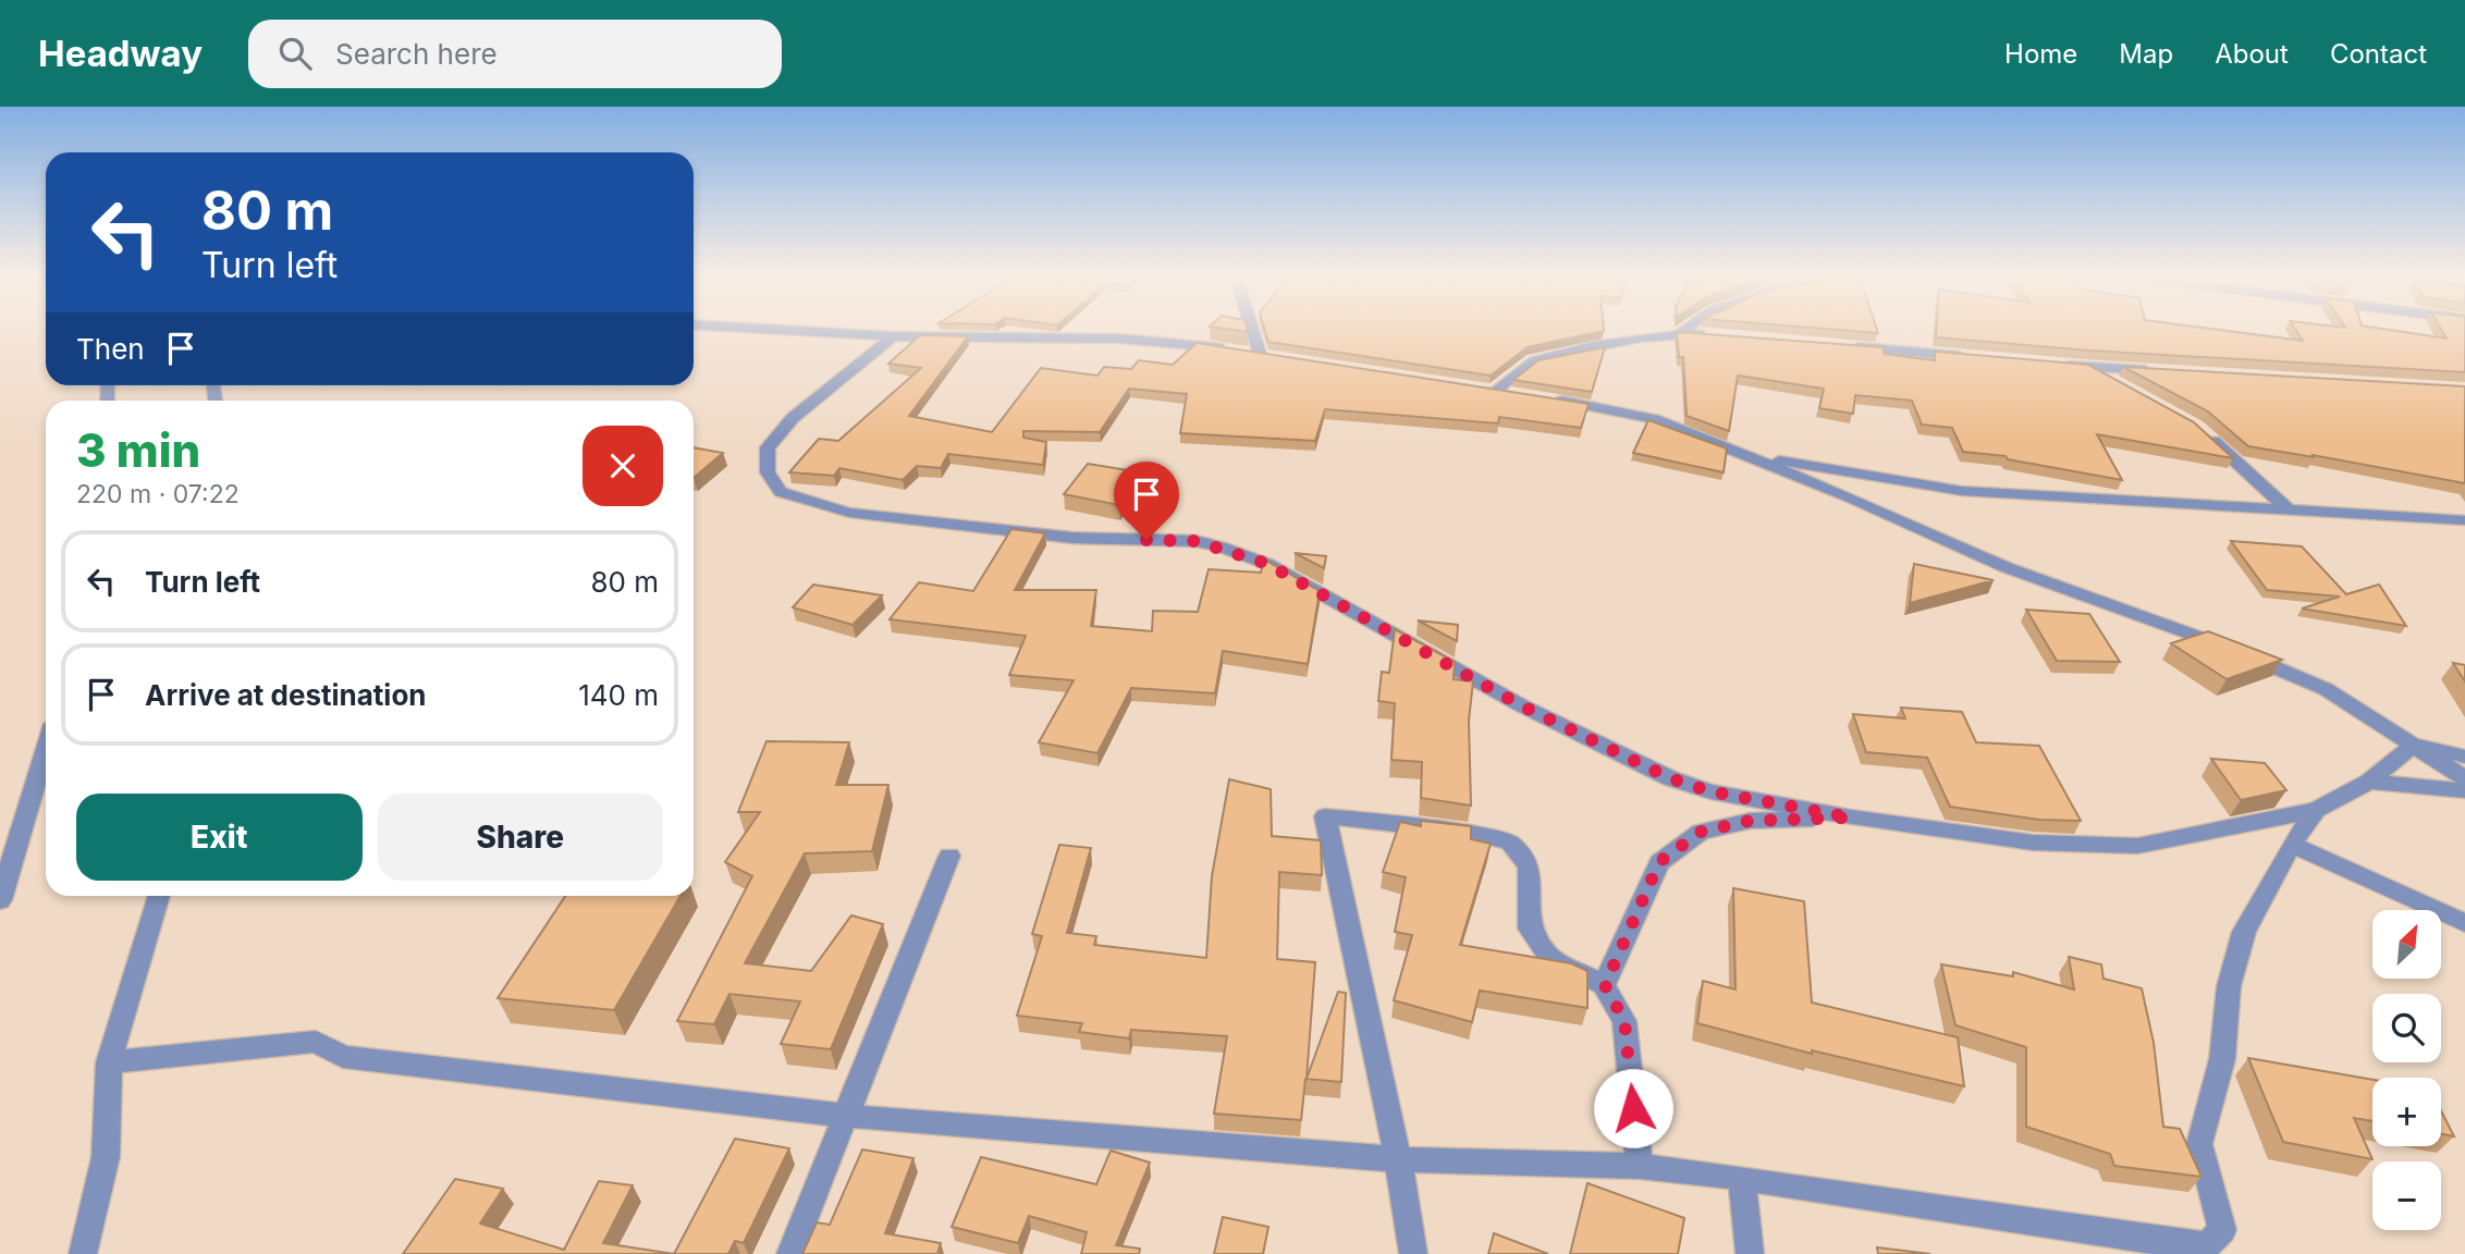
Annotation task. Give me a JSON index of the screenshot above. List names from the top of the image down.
{
  "north": "top right",
  "page": {
    "header": "Headway",
    "search": "Search here",
    "nav": [
      "Home",
      "Map",
      "About",
      "Contact"
    ],
    "turn": ["80 m", "Turn left"],
    "then": "Then",
    "heading": ["3 min", "220 m · 07:22"],
    "list": [
      {
        "name": "Turn left",
        "value": "80 m"
      },
      {
        "name": "Arrive at destination",
        "value": "140 m"
      }
    ],
    "buttons": ["Exit", "Share"],
    "map_buttons": ["+", "−"]
  }
}
